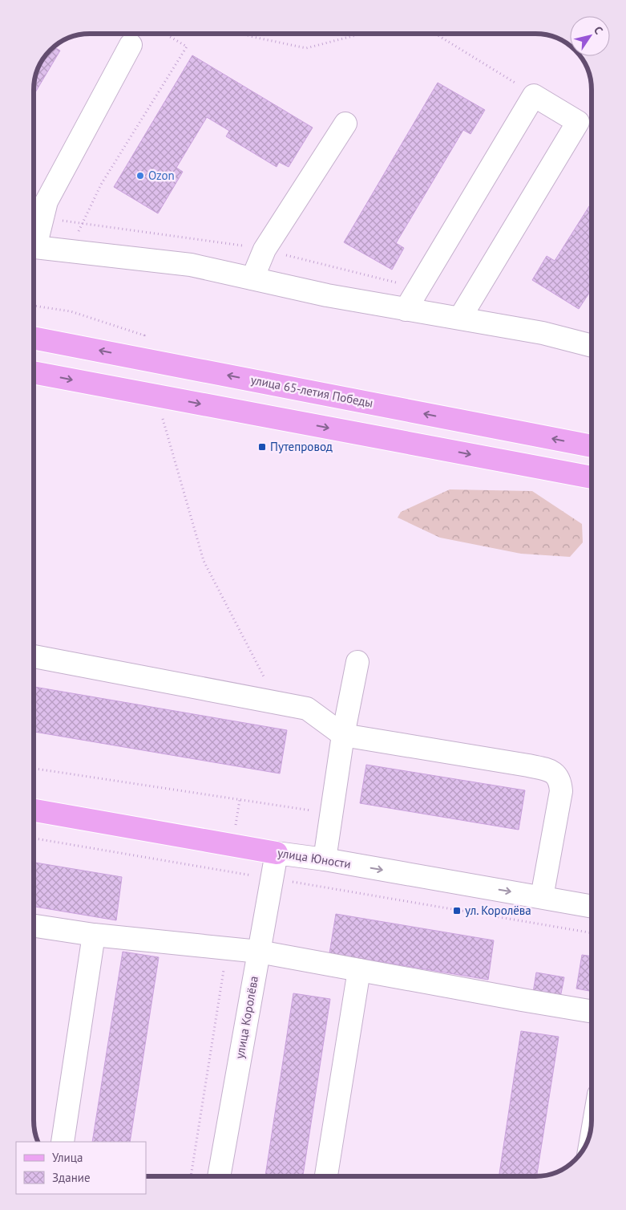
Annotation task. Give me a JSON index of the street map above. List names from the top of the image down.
{
  "streets": {
    "main road": ["улица 65-летия Победы", "улица Юности"],
    "street": ["улица Королёва"]
  },
  "crossings": [
    ["улица Юности", "улица Королёва"]
  ],
  "places": {
    "other": ["Ozon"],
    "transit": ["Путепровод", "ул. Королёва"]
  },
  "legend": ["Улица", "Здание"],
  "north": "top right"
}
